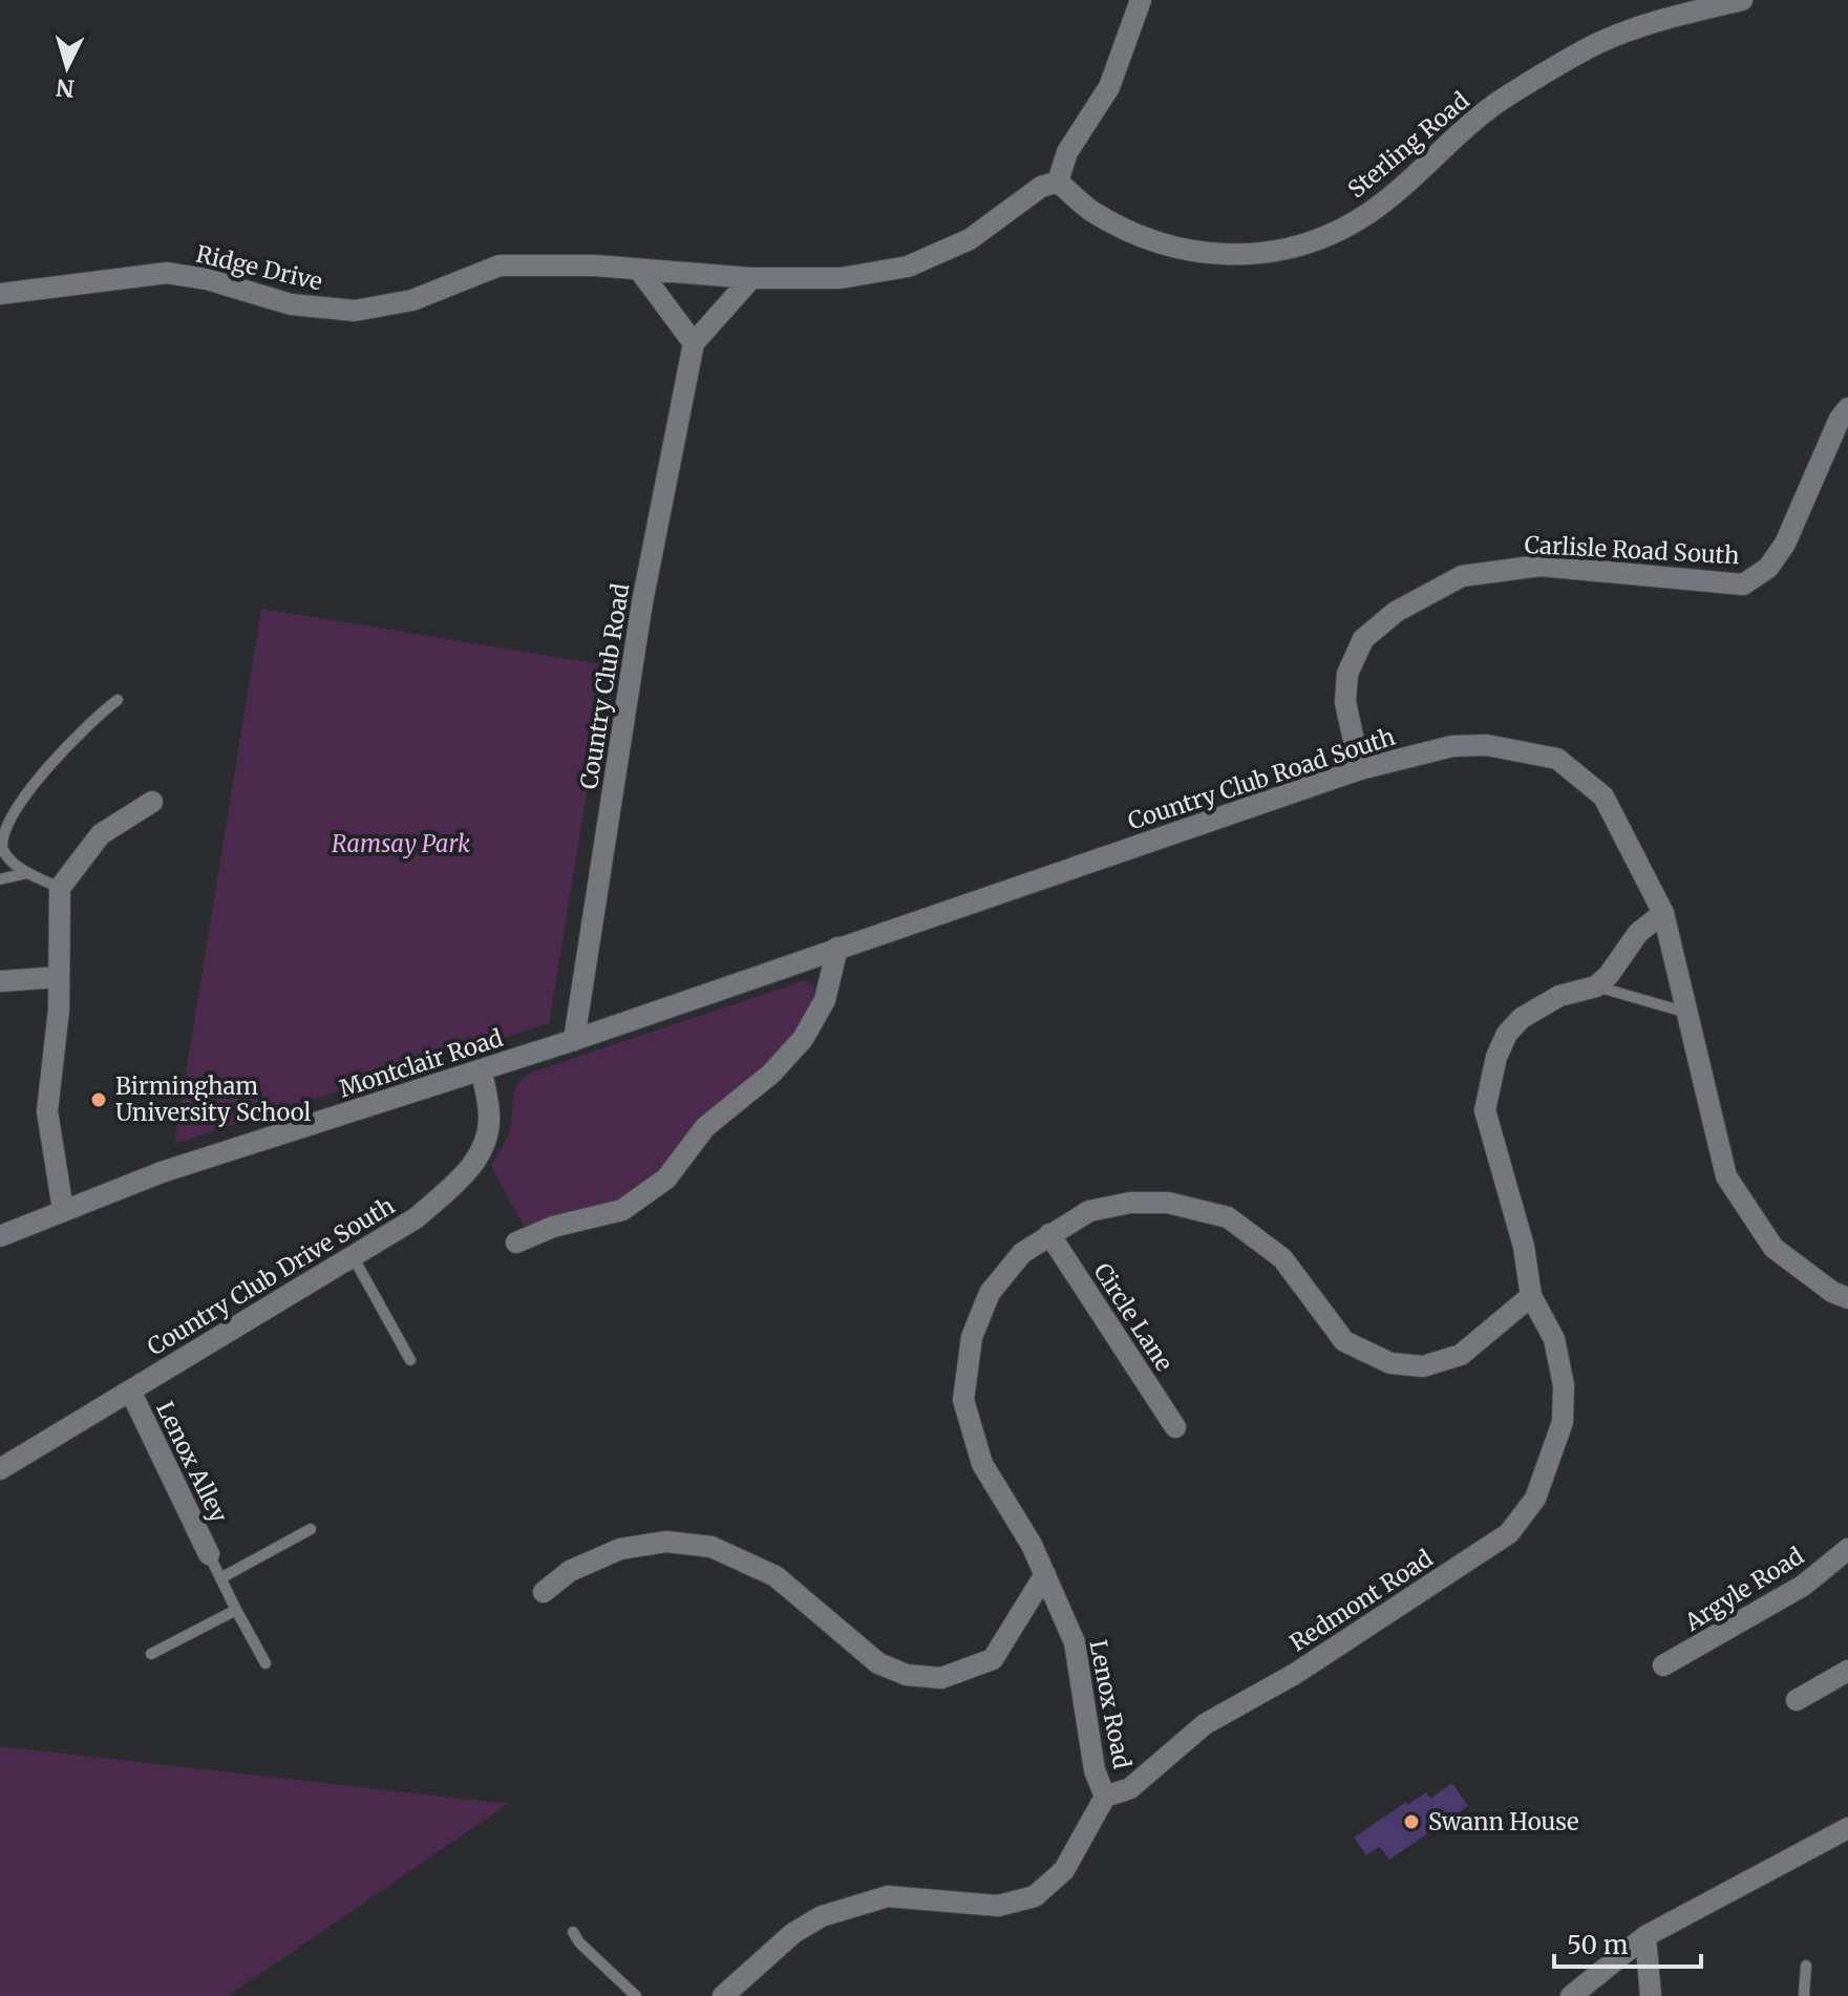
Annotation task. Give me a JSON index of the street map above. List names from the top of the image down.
{
  "streets": {
    "street": [
      "Sterling Road",
      "Ridge Drive",
      "Carlisle Road South",
      "Country Club Road",
      "Country Club Road South",
      "Montclair Road",
      "Country Club Drive South",
      "Circle Lane",
      "Lenox Alley",
      "Argyle Road",
      "Redmont Road",
      "Lenox Road"
    ]
  },
  "crossings": [
    ["Sterling Road", "Ridge Drive"],
    ["Carlisle Road South", "Country Club Road South"],
    ["Country Club Road", "Country Club Road South"],
    ["Country Club Road", "Montclair Road"],
    ["Country Club Road South", "Montclair Road"],
    ["Montclair Road", "Country Club Drive South"],
    ["Country Club Drive South", "Lenox Alley"],
    ["Circle Lane", "Lenox Road"],
    ["Redmont Road", "Lenox Road"]
  ],
  "parks": ["Ramsay Park"],
  "places": ["Birmingham University School", "Swann House"],
  "scale_bar": "50 m",
  "north": "bottom"
}
